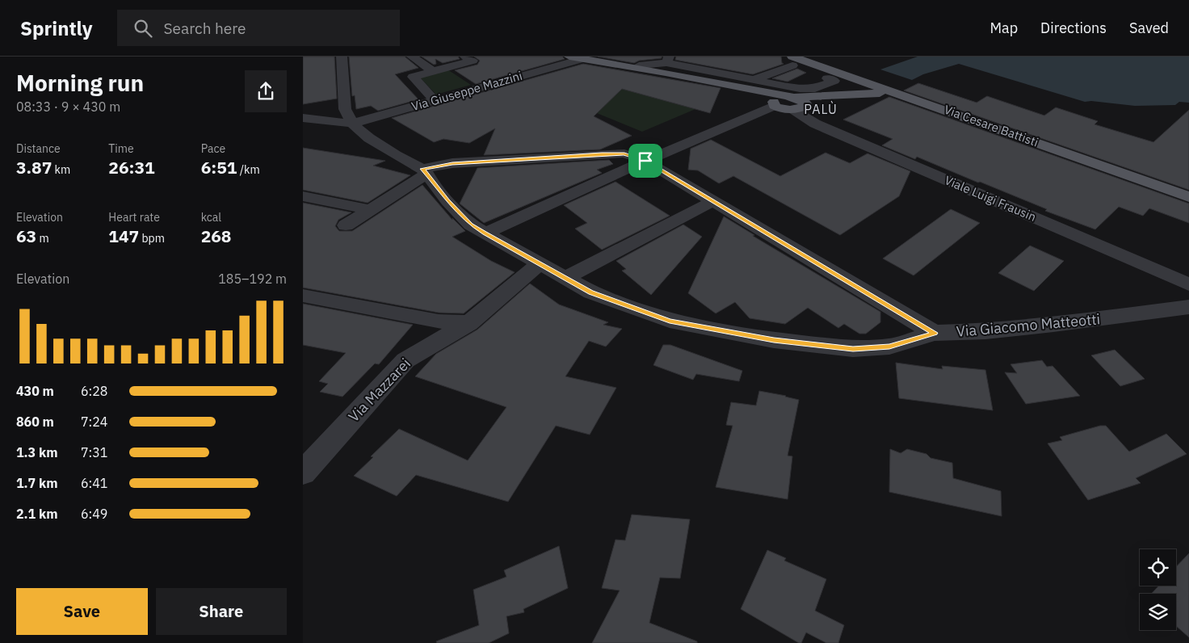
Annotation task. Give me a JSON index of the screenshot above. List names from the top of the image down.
{
  "streets": {
    "main road": ["Via Cesare Battisti"],
    "street": [
      "Via Giuseppe Mazzini",
      "Viale Luigi Frausin",
      "Via Giacomo Matteotti",
      "Via Mazzarei"
    ]
  },
  "crossings": [
    ["Via Giacomo Matteotti", "Via Mazzarei"]
  ],
  "districts": ["PALÙ"],
  "page": {
    "header": "Sprintly",
    "search": "Search here",
    "nav": ["Map", "Directions", "Saved"],
    "heading": ["Morning run", "08:33 · 9 × 430 m"],
    "stats": [
      ["Distance", "3.87 km"],
      ["Time", "26:31"],
      ["Pace", "6:51 /km"],
      ["Elevation", "63 m"],
      ["Heart rate", "147 bpm"],
      ["kcal", "268"]
    ],
    "chart": ["Elevation", "185–192 m"],
    "list": [
      {
        "name": "430 m",
        "note": "6:28"
      },
      {
        "name": "860 m",
        "note": "7:24"
      },
      {
        "name": "1.3 km",
        "note": "7:31"
      },
      {
        "name": "1.7 km",
        "note": "6:41"
      },
      {
        "name": "2.1 km",
        "note": "6:49"
      }
    ],
    "buttons": ["Save", "Share"]
  }
}
